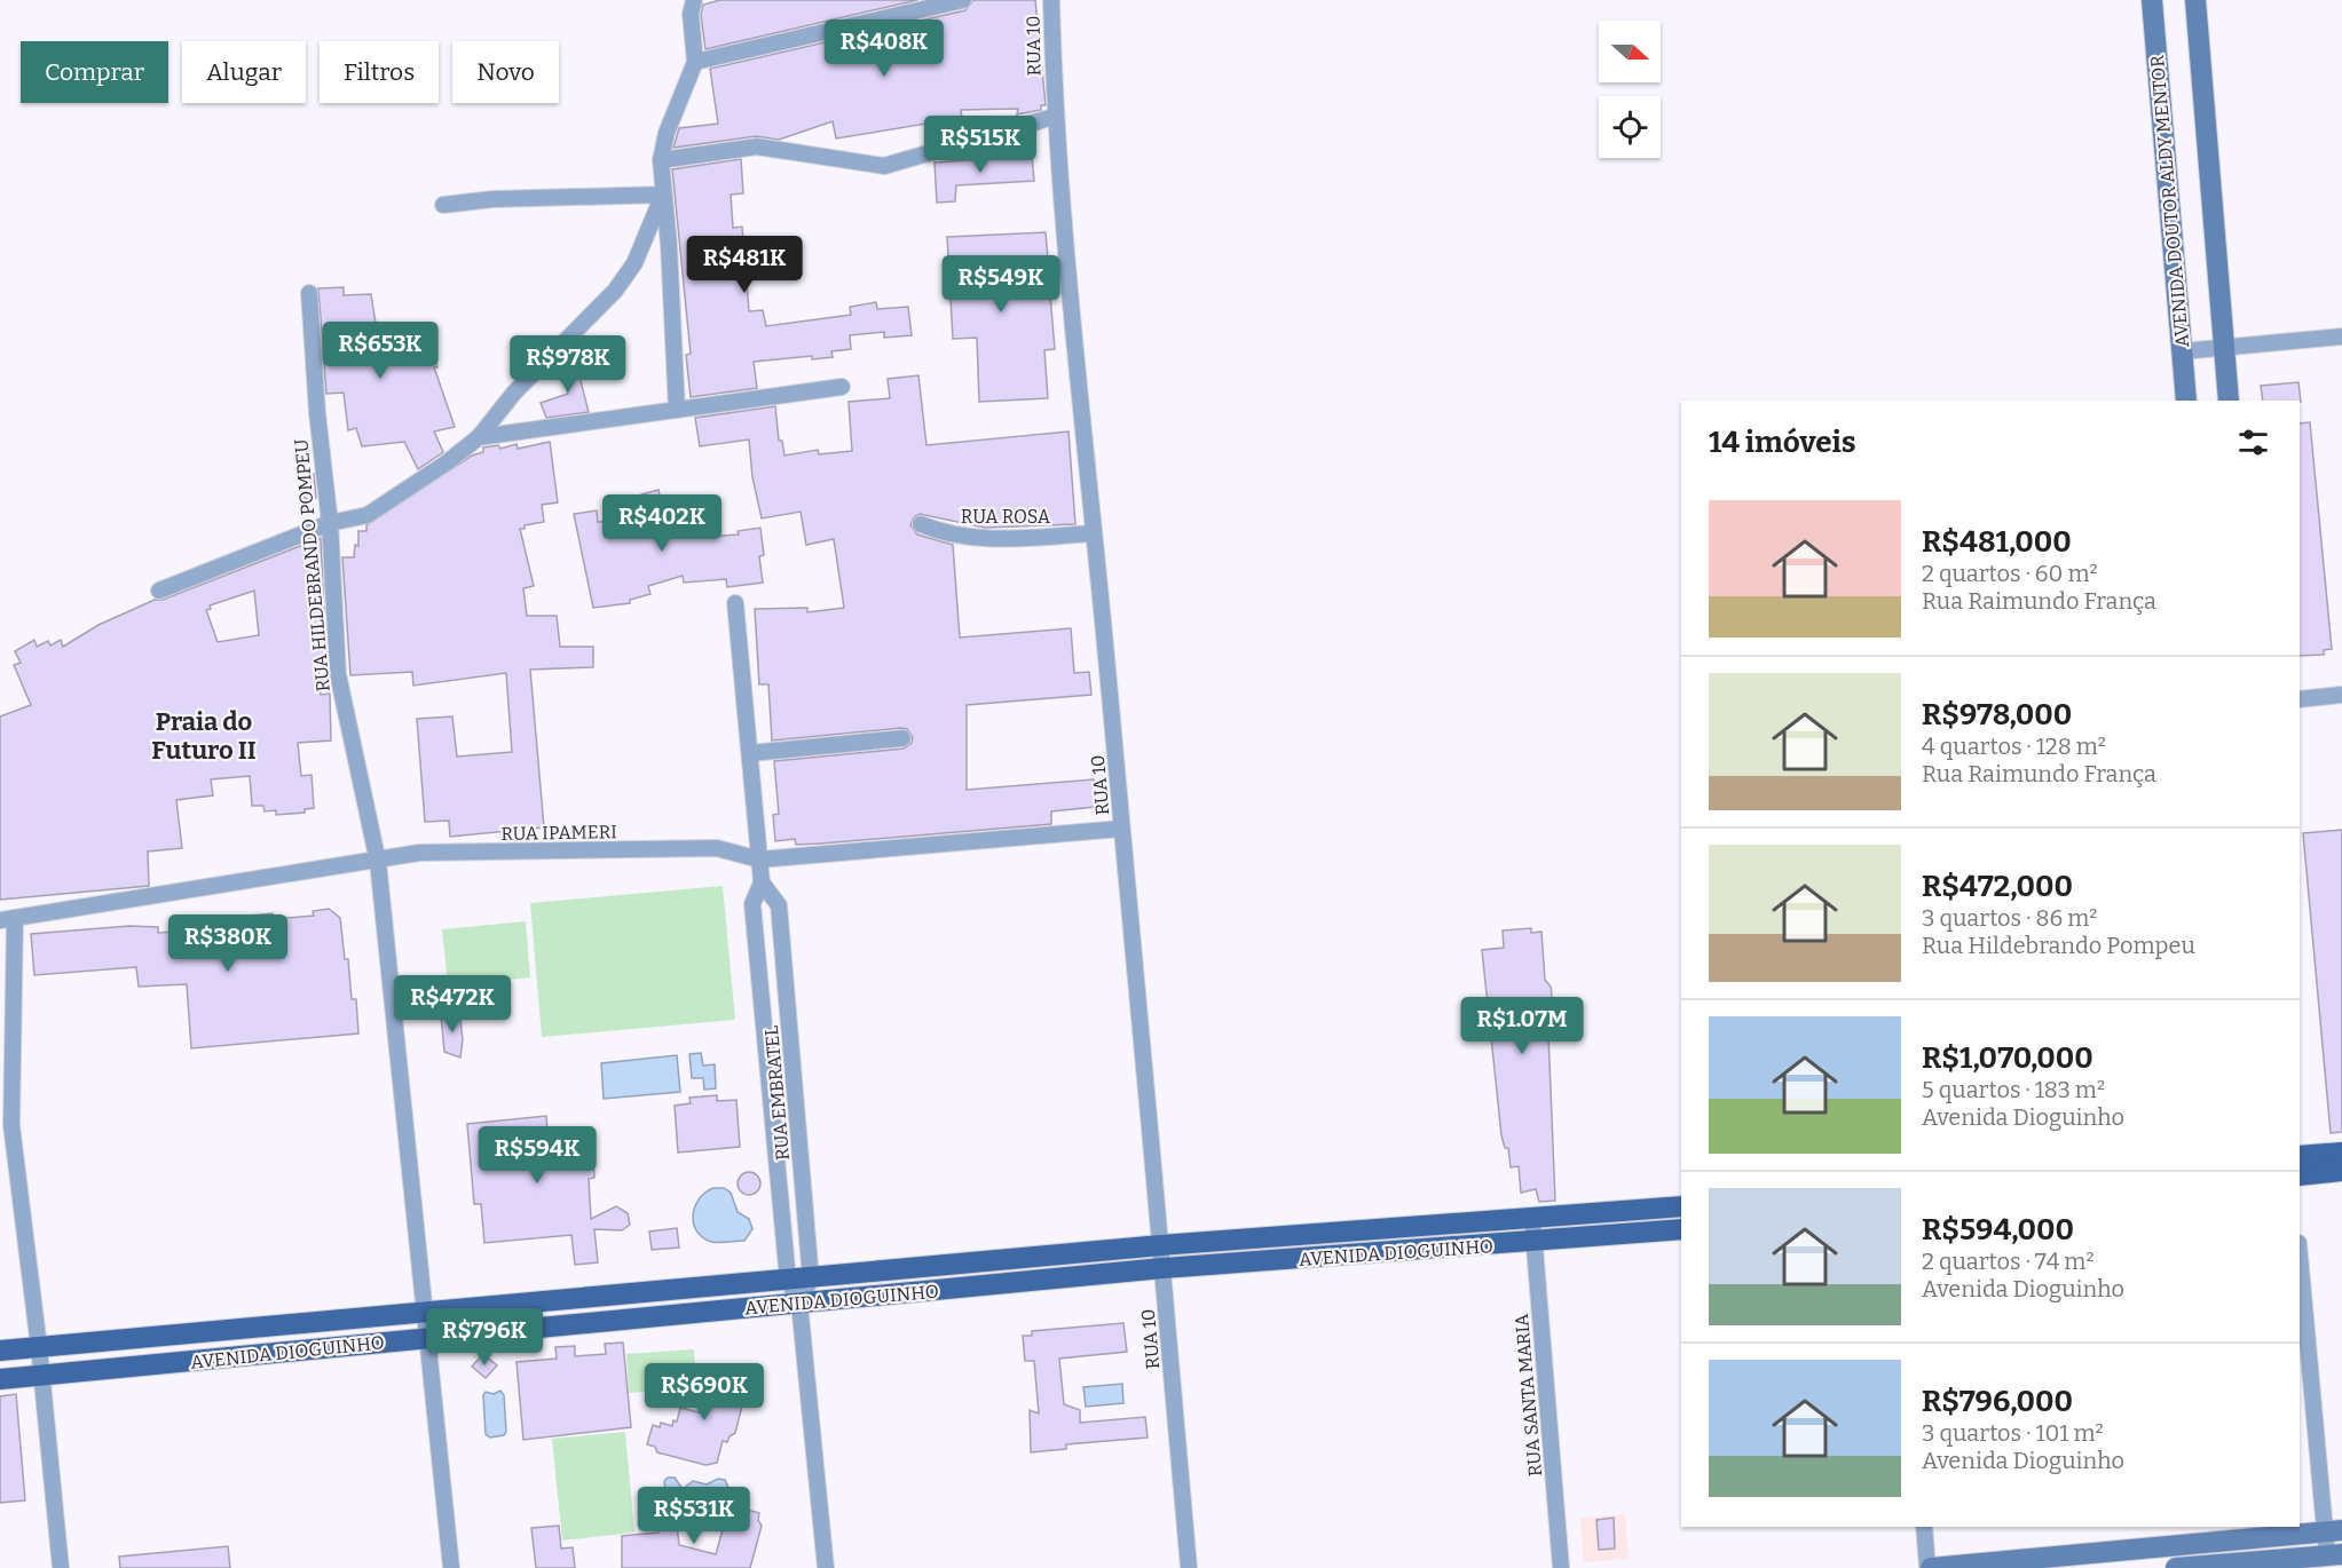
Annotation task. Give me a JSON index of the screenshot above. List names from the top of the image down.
{
  "streets": {
    "main road": ["AVENIDA DIOGUINHO"],
    "street": [
      "RUA 10",
      "AVENIDA DOUTOR ALDY MENTOR",
      "RUA ROSA",
      "RUA HILDEBRANDO POMPEU",
      "RUA IPAMERI",
      "RUA EMBRATEL",
      "RUA SANTA MARIA"
    ]
  },
  "crossings": [
    ["RUA 10", "RUA ROSA"],
    ["RUA 10", "RUA IPAMERI"],
    ["RUA 10", "AVENIDA DIOGUINHO"],
    ["RUA HILDEBRANDO POMPEU", "RUA IPAMERI"],
    ["RUA HILDEBRANDO POMPEU", "AVENIDA DIOGUINHO"],
    ["RUA IPAMERI", "RUA EMBRATEL"],
    ["RUA EMBRATEL", "AVENIDA DIOGUINHO"],
    ["AVENIDA DIOGUINHO", "RUA SANTA MARIA"]
  ],
  "districts": ["Praia do Futuro II"],
  "north": "right",
  "page": {
    "price": [
      "R$408K",
      "R$515K",
      "R$481K",
      "R$549K",
      "R$653K",
      "R$978K",
      "R$402K",
      "R$380K",
      "R$472K",
      "R$1.07M",
      "R$594K",
      "R$796K",
      "R$690K",
      "R$531K"
    ],
    "chip": [
      "Comprar",
      "Alugar",
      "Filtros",
      "Novo"
    ],
    "heading": "14 imóveis",
    "list": [
      {
        "name": "R$481,000",
        "note": "2 quartos · 60 m² · Rua Raimundo França"
      },
      {
        "name": "R$978,000",
        "note": "4 quartos · 128 m² · Rua Raimundo França"
      },
      {
        "name": "R$472,000",
        "note": "3 quartos · 86 m² · Rua Hildebrando Pompeu"
      },
      {
        "name": "R$1,070,000",
        "note": "5 quartos · 183 m² · Avenida Dioguinho"
      },
      {
        "name": "R$594,000",
        "note": "2 quartos · 74 m² · Avenida Dioguinho"
      },
      {
        "name": "R$796,000",
        "note": "3 quartos · 101 m² · Avenida Dioguinho"
      }
    ]
  }
}
